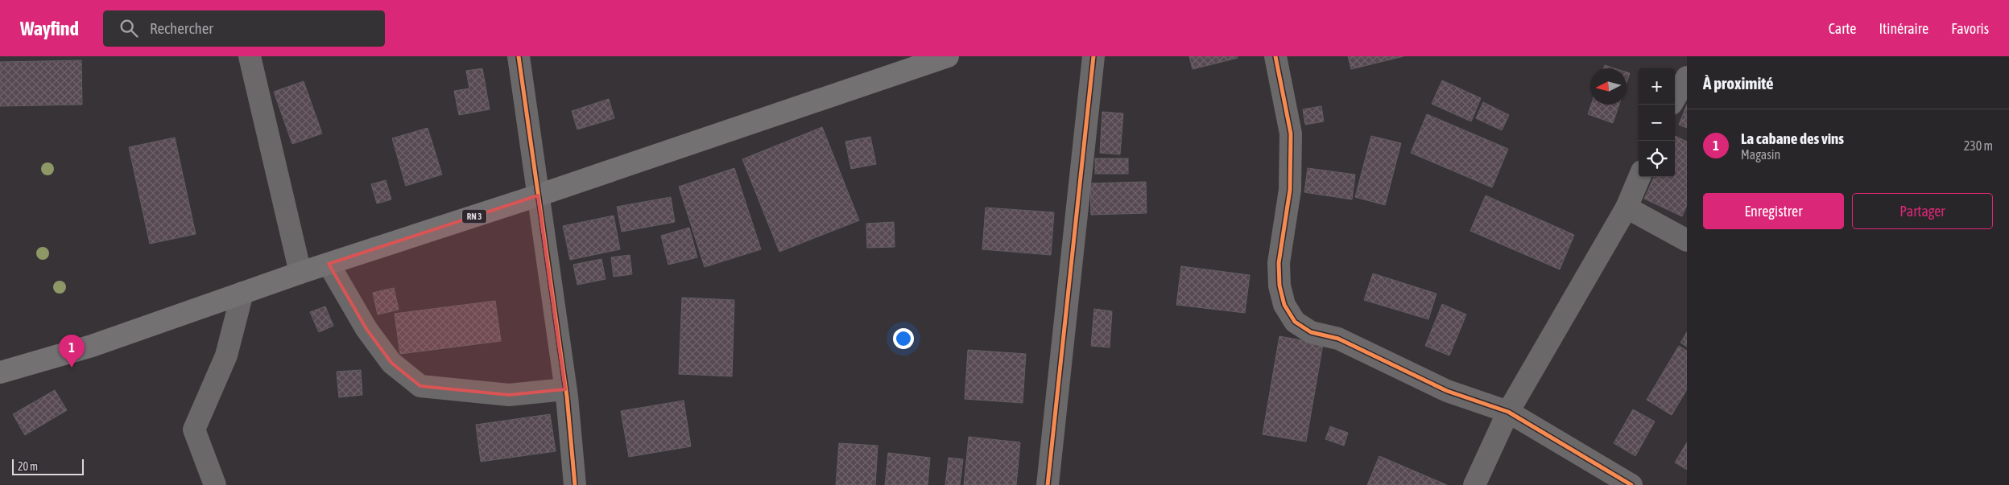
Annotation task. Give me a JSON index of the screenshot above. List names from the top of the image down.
{
  "streets": {
    "main road": ["RN 3"]
  },
  "scale_bar": "20 m",
  "north": "left",
  "page": {
    "header": "Wayfind",
    "search": "Rechercher",
    "nav": ["Carte", "Itinéraire", "Favoris"],
    "heading": "À proximité",
    "map_buttons": ["+", "−"],
    "list": [
      {
        "mark": "1",
        "name": "La cabane des vins",
        "note": "Magasin",
        "value": "230 m"
      }
    ],
    "buttons": ["Enregistrer", "Partager"],
    "pins": "1",
    "scale": "20 m"
  }
}
